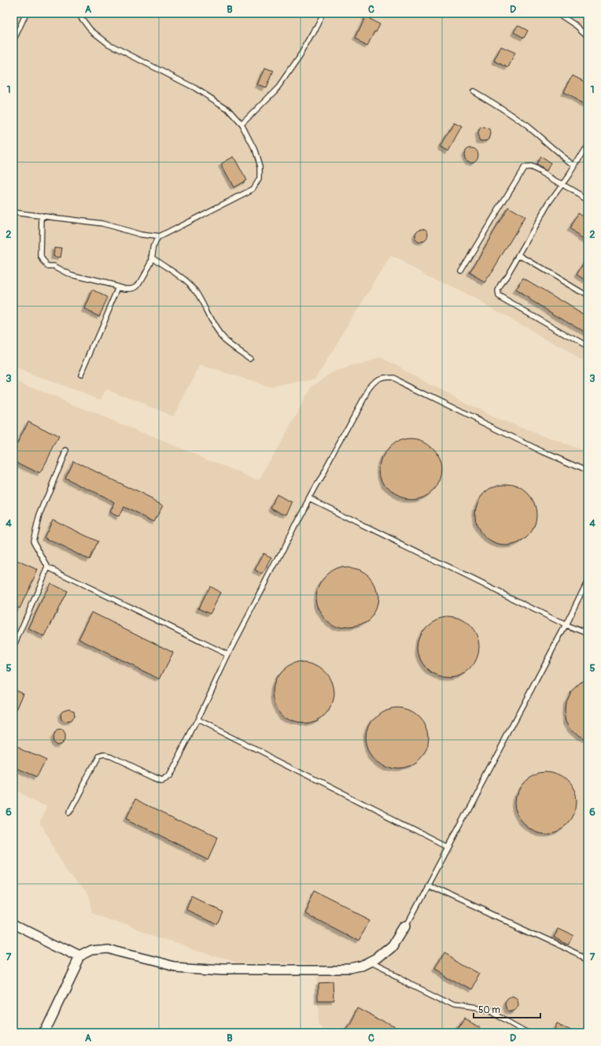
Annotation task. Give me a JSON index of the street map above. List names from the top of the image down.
{
  "scale_bar": "50 m",
  "grid": {
    "columns": [
      "A",
      "B",
      "C",
      "D"
    ],
    "rows": [
      "1",
      "2",
      "3",
      "4",
      "5",
      "6",
      "7"
    ]
  }
}
